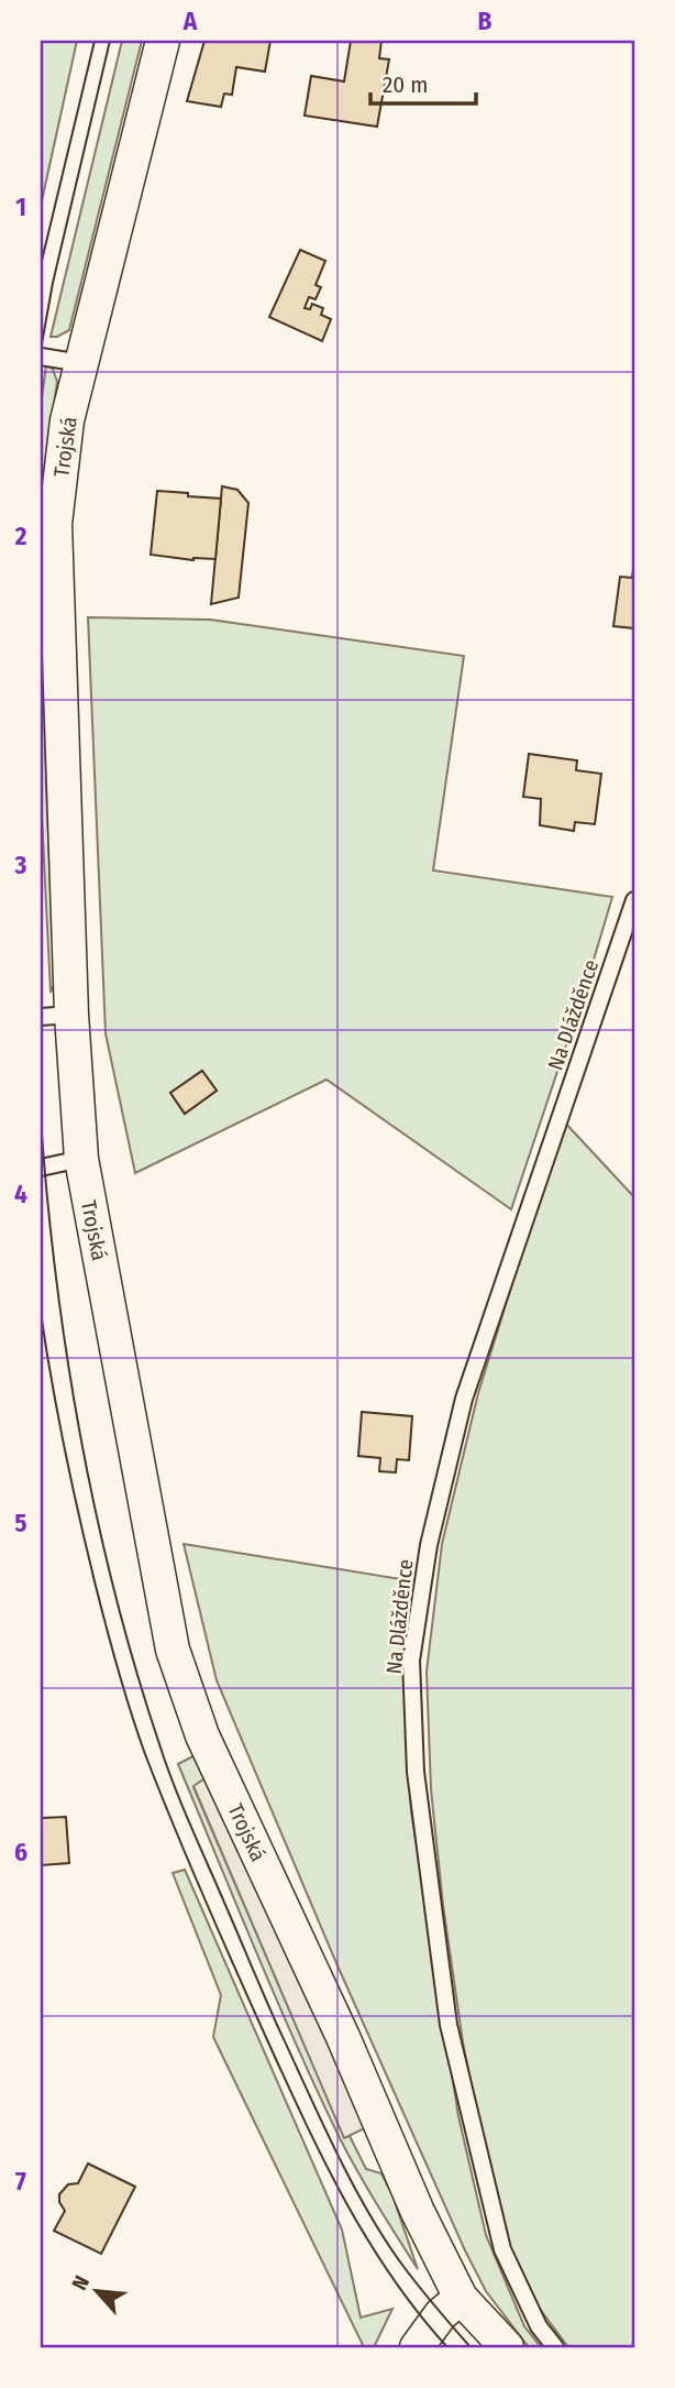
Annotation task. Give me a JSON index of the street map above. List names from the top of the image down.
{
  "streets": {
    "street": ["Trojská"],
    "lane": ["Na Dlážděnce"]
  },
  "scale_bar": "20 m",
  "north": "top left",
  "grid": {
    "columns": ["A", "B"],
    "rows": [
      "1",
      "2",
      "3",
      "4",
      "5",
      "6",
      "7"
    ]
  }
}
